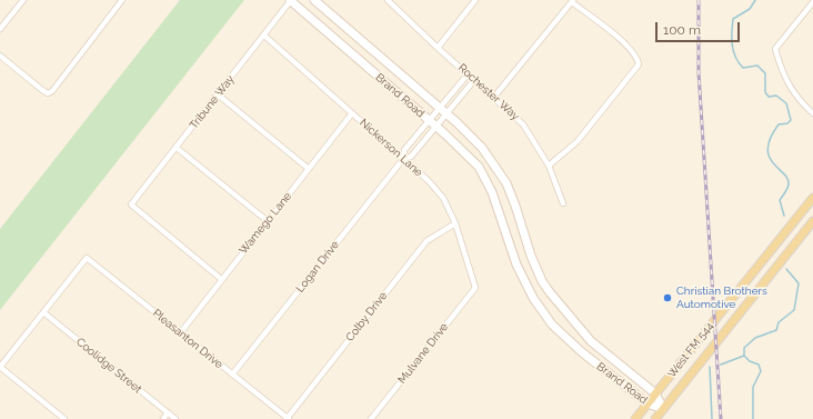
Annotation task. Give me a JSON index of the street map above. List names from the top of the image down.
{
  "streets": {
    "main road": ["Brand Road", "West FM 544"],
    "street": [
      "Rochester Way",
      "Tribune Way",
      "Nickerson Lane",
      "Wamego Lane",
      "Logan Drive",
      "Colby Drive",
      "Pleasanton Drive",
      "Mulvane Drive",
      "Coolidge Street"
    ]
  },
  "crossings": [
    ["Rochester Way", "Logan Drive"],
    ["Brand Road", "Tribune Way"],
    ["Brand Road", "Logan Drive"],
    ["Brand Road", "West FM 544"],
    ["Tribune Way", "Nickerson Lane"],
    ["Tribune Way", "Wamego Lane"],
    ["Nickerson Lane", "Wamego Lane"],
    ["Nickerson Lane", "Logan Drive"],
    ["Nickerson Lane", "Colby Drive"],
    ["Nickerson Lane", "Mulvane Drive"],
    ["Wamego Lane", "Pleasanton Drive"],
    ["Logan Drive", "Pleasanton Drive"],
    ["Colby Drive", "Pleasanton Drive"],
    ["Pleasanton Drive", "Coolidge Street"]
  ],
  "places": ["Christian Brothers Automotive"],
  "scale_bar": "100 m"
}
